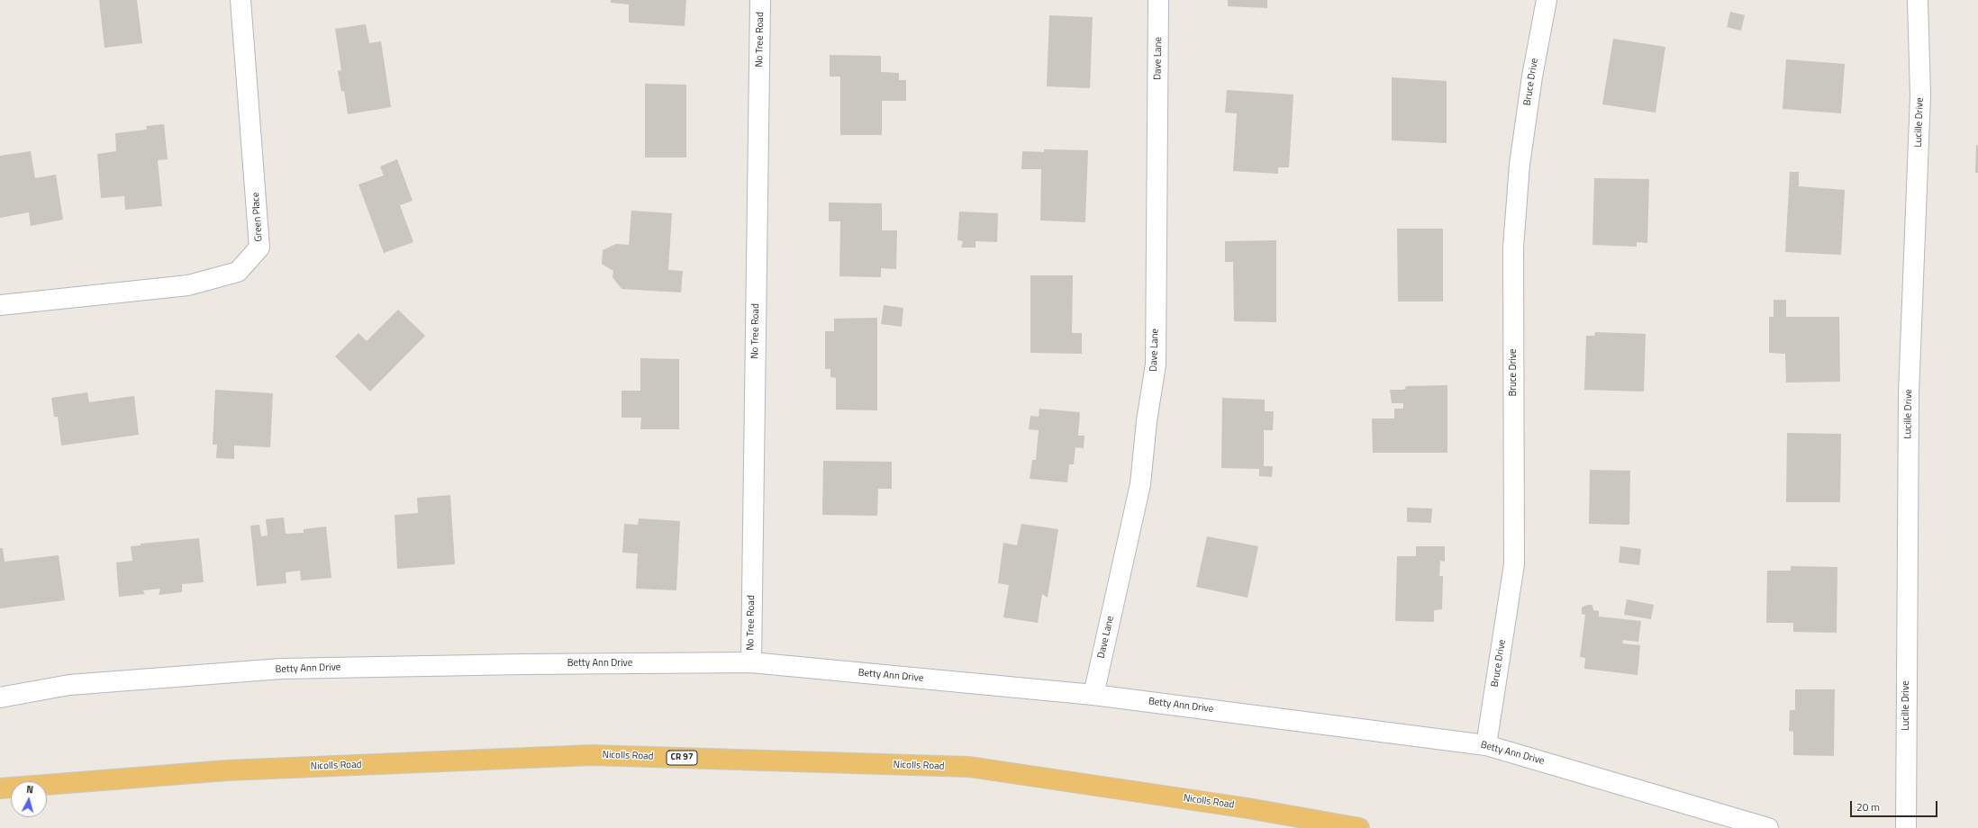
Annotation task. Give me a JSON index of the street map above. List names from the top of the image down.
{
  "streets": {
    "highway": ["Nicolls Road", "CR 97"],
    "street": [
      "No Tree Road",
      "Dave Lane",
      "Bruce Drive",
      "Lucille Drive",
      "Green Place",
      "Betty Ann Drive"
    ]
  },
  "crossings": [
    ["No Tree Road", "Betty Ann Drive"],
    ["Dave Lane", "Betty Ann Drive"],
    ["Bruce Drive", "Betty Ann Drive"]
  ],
  "scale_bar": "20 m",
  "north": "top"
}
